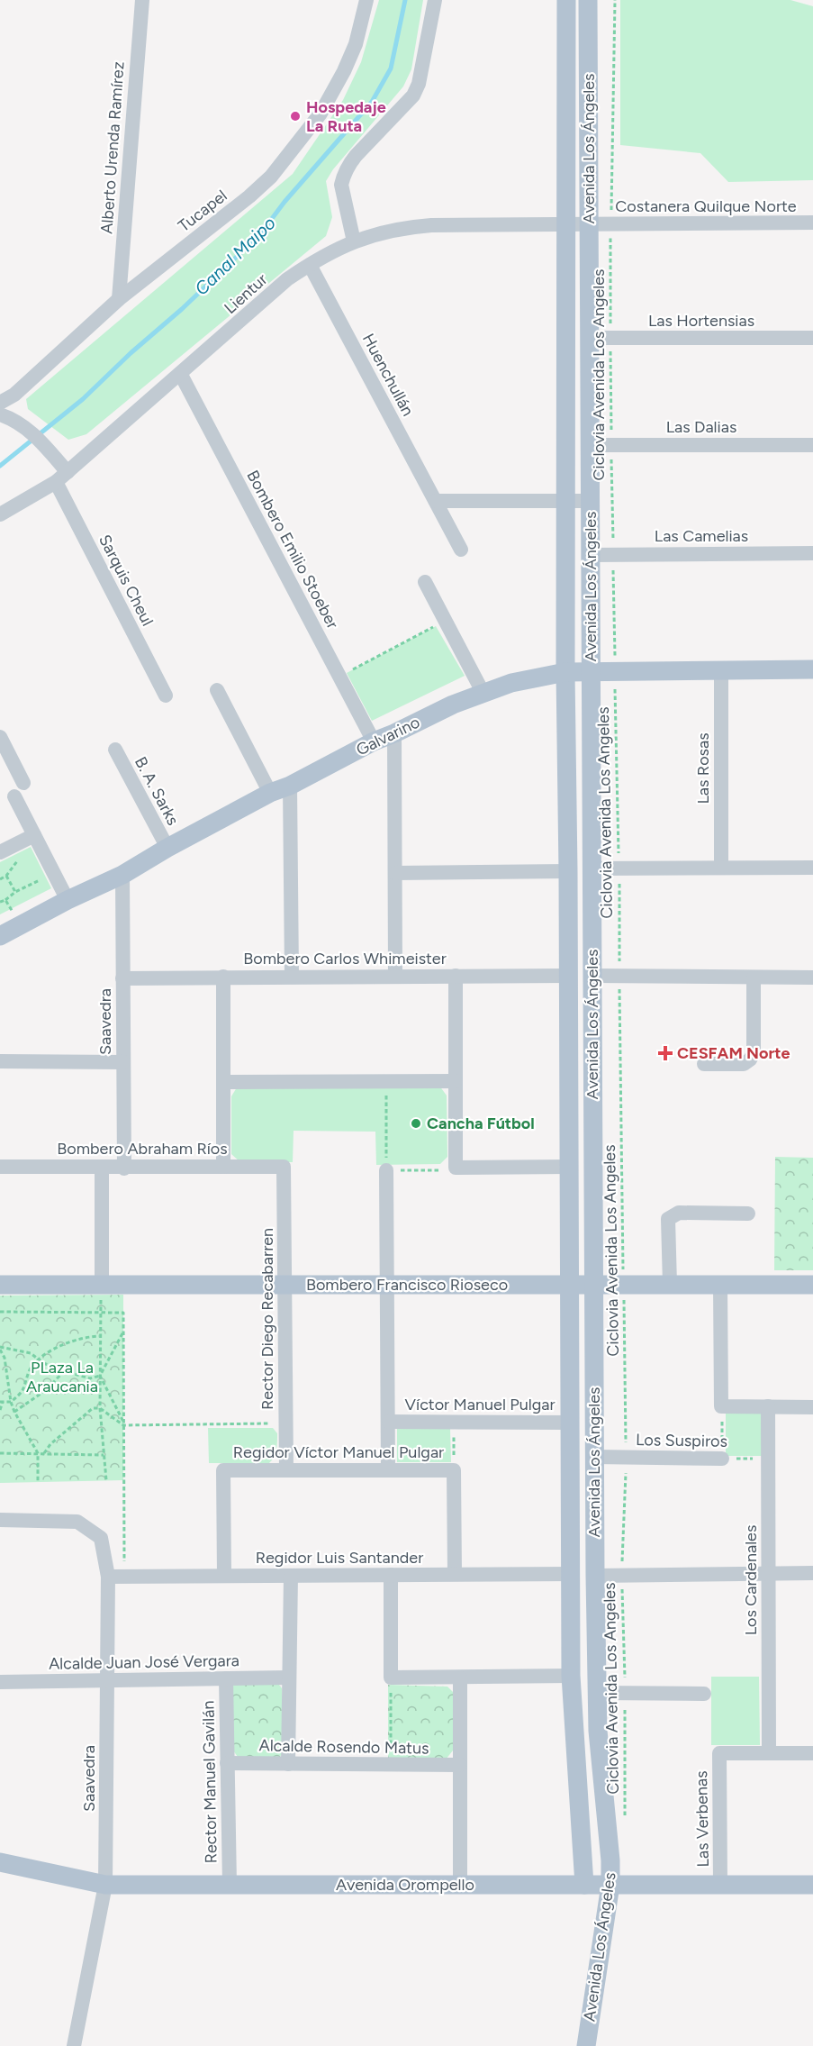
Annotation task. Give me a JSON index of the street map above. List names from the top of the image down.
{
  "streets": {
    "main road": [
      "Avenida Los Ángeles",
      "Galvarino",
      "Bombero Francisco Rioseco",
      "Avenida Orompello"
    ],
    "street": [
      "Alberto Urenda Ramírez",
      "Costanera Quilque Norte",
      "Tucapel",
      "Lientur",
      "Las Hortensias",
      "Huenchullán",
      "Las Dalias",
      "Las Camelias",
      "Bombero Emilio Stoeber",
      "Sarquis Cheul",
      "Las Rosas",
      "B. A. Sarks",
      "Bombero Carlos Whimeister",
      "Saavedra",
      "Bombero Abraham Ríos",
      "Rector Diego Recabarren",
      "Víctor Manuel Pulgar",
      "Los Suspiros",
      "Regidor Víctor Manuel Pulgar",
      "Regidor Luis Santander",
      "Los Cardenales",
      "Alcalde Juan José Vergara",
      "Alcalde Rosendo Matus",
      "Rector Manuel Gavilán",
      "Las Verbenas"
    ],
    "path": ["Ciclovia Avenida Los Angeles"]
  },
  "crossings": [
    ["Alberto Urenda Ramírez", "Tucapel"],
    ["Avenida Los Ángeles", "Costanera Quilque Norte"],
    ["Avenida Los Ángeles", "Lientur"],
    ["Avenida Los Ángeles", "Las Hortensias"],
    ["Avenida Los Ángeles", "Las Dalias"],
    ["Avenida Los Ángeles", "Las Camelias"],
    ["Avenida Los Ángeles", "Galvarino"],
    ["Avenida Los Ángeles", "Bombero Carlos Whimeister"],
    ["Avenida Los Ángeles", "Bombero Francisco Rioseco"],
    ["Avenida Los Ángeles", "Víctor Manuel Pulgar"],
    ["Avenida Los Ángeles", "Los Suspiros"],
    ["Avenida Los Ángeles", "Regidor Luis Santander"],
    ["Avenida Los Ángeles", "Avenida Orompello"],
    ["Costanera Quilque Norte", "Lientur"],
    ["Costanera Quilque Norte", "Ciclovia Avenida Los Angeles"],
    ["Lientur", "Huenchullán"],
    ["Lientur", "Bombero Emilio Stoeber"],
    ["Lientur", "Sarquis Cheul"],
    ["Las Hortensias", "Ciclovia Avenida Los Angeles"],
    ["Ciclovia Avenida Los Angeles", "Las Dalias"],
    ["Ciclovia Avenida Los Angeles", "Las Camelias"],
    ["Ciclovia Avenida Los Angeles", "Galvarino"],
    ["Ciclovia Avenida Los Angeles", "Bombero Francisco Rioseco"],
    ["Ciclovia Avenida Los Angeles", "Los Suspiros"],
    ["Bombero Emilio Stoeber", "Galvarino"],
    ["Galvarino", "Las Rosas"],
    ["Galvarino", "B. A. Sarks"],
    ["Galvarino", "Saavedra"],
    ["Bombero Carlos Whimeister", "Saavedra"],
    ["Saavedra", "Bombero Abraham Ríos"],
    ["Saavedra", "Regidor Luis Santander"],
    ["Saavedra", "Alcalde Juan José Vergara"],
    ["Saavedra", "Avenida Orompello"],
    ["Bombero Abraham Ríos", "Rector Diego Recabarren"],
    ["Bombero Francisco Rioseco", "Rector Diego Recabarren"],
    ["Rector Diego Recabarren", "Regidor Víctor Manuel Pulgar"],
    ["Los Suspiros", "Los Cardenales"],
    ["Regidor Víctor Manuel Pulgar", "Regidor Luis Santander"],
    ["Los Cardenales", "Las Verbenas"],
    ["Alcalde Juan José Vergara", "Rector Manuel Gavilán"],
    ["Alcalde Rosendo Matus", "Rector Manuel Gavilán"],
    ["Rector Manuel Gavilán", "Avenida Orompello"],
    ["Las Verbenas", "Avenida Orompello"]
  ],
  "water": ["Canal Maipo"],
  "parks": ["PLaza La Araucania"],
  "places": {
    "other": ["Hospedaje La Ruta", "Cancha Fútbol"],
    "health": ["CESFAM Norte"]
  }
}
